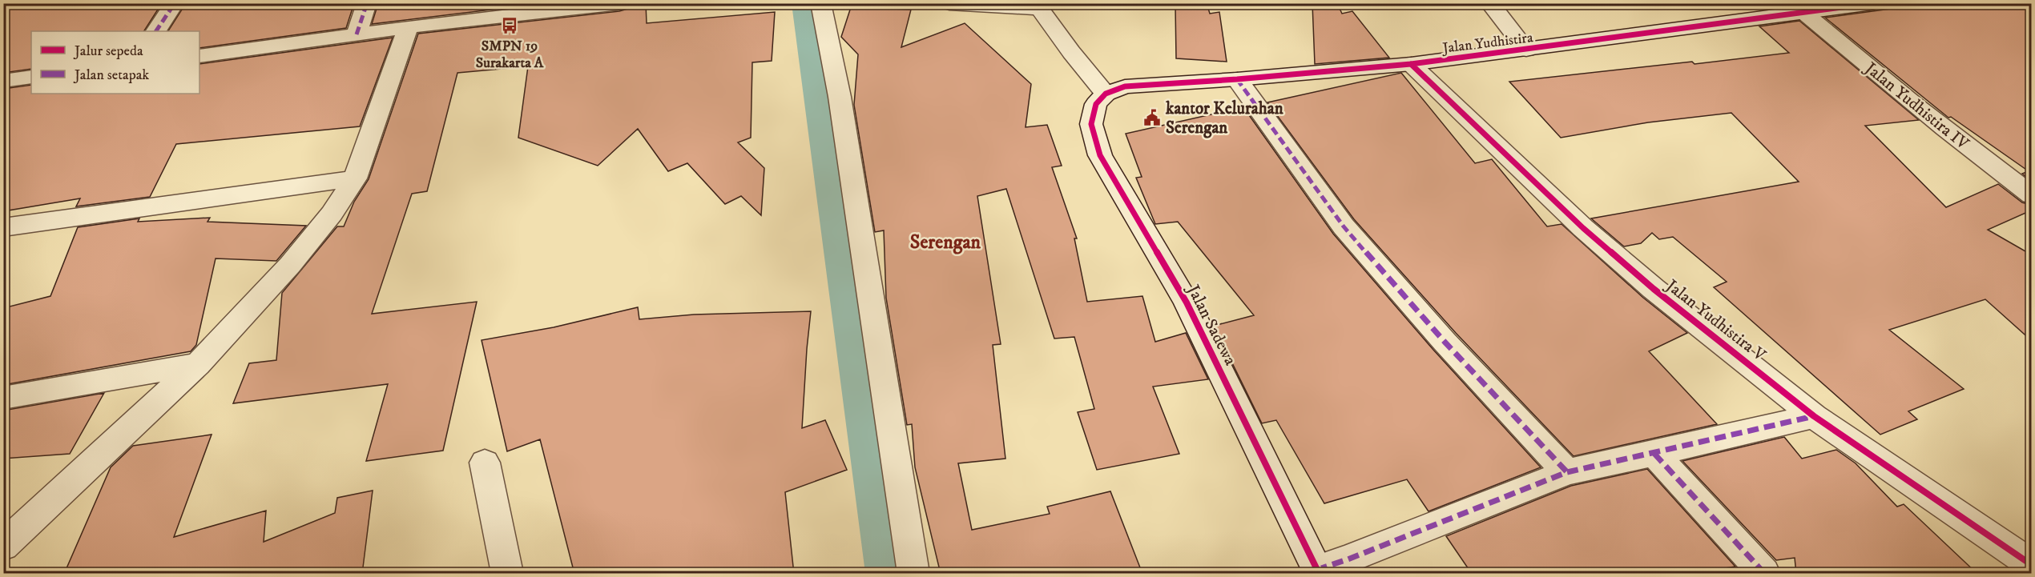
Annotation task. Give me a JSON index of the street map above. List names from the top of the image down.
{
  "streets": {
    "street": [
      "Jalan Yudhistira",
      "Jalan Yudhistira IV",
      "Jalan Yudhistira V",
      "Jalan Sadewa"
    ]
  },
  "crossings": [
    ["Jalan Yudhistira", "Jalan Yudhistira IV"],
    ["Jalan Yudhistira", "Jalan Yudhistira V"],
    ["Jalan Yudhistira", "Jalan Sadewa"]
  ],
  "districts": ["Serengan"],
  "places": {
    "bus stop": ["SMPN 19 Surakarta A"],
    "public building": ["kantor Kelurahan Serengan"]
  },
  "legend": ["Jalur sepeda", "Jalan setapak"]
}
